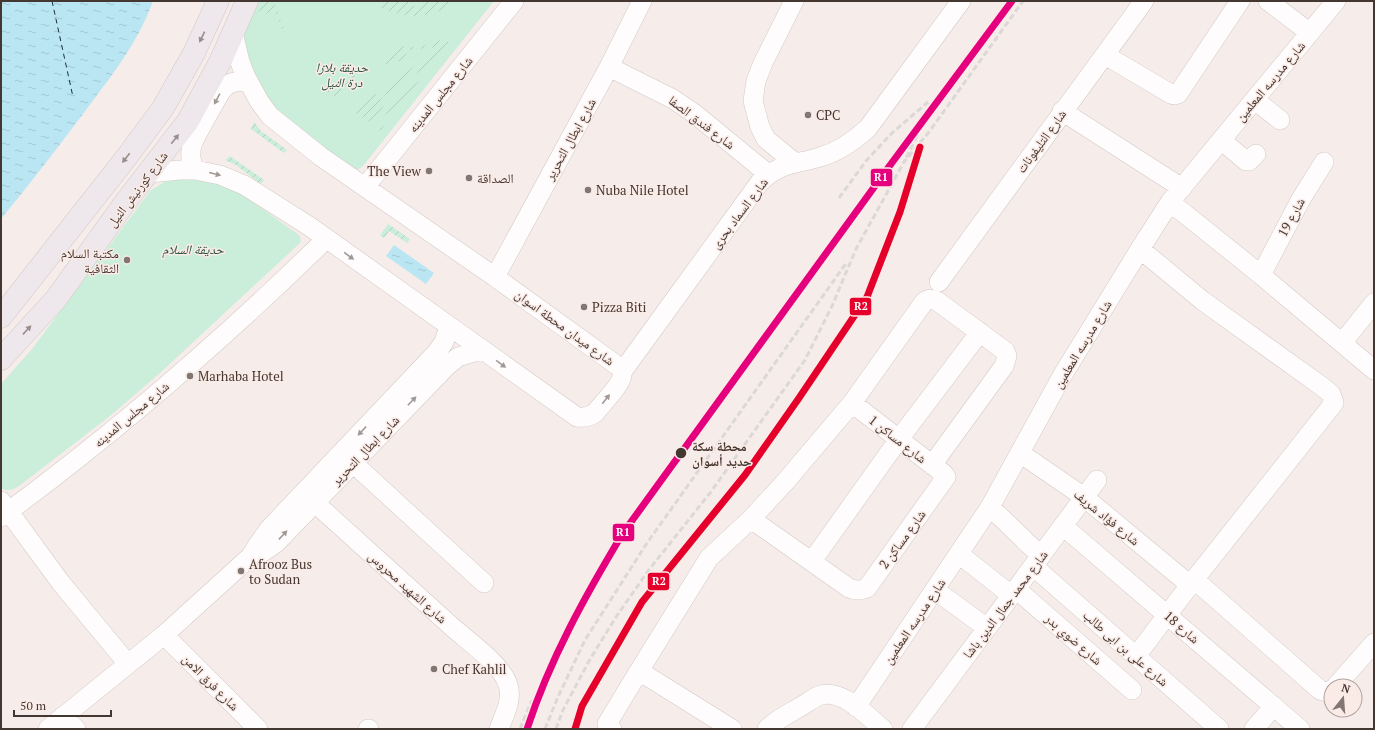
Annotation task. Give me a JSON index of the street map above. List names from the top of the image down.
{
  "streets": {
    "main road": ["شارع كورنيش النيل"],
    "street": [
      "شارع مدرسه المعلمين",
      "شارع مجلس المدينه",
      "شارع فندق الصفا",
      "شارع ابطال التحرير",
      "شارع التليفونات",
      "شارع السماد بحرى",
      "شارع 19",
      "شارع ميدان محطة اسوان",
      "شارع مساكن 1",
      "شارع فؤاد شريف",
      "شارع مساكن 2",
      "شارع الشهيد محروس",
      "شارع محمد جمال الدين باشا",
      "شارع 18",
      "شارع ضوي بدر",
      "شارع على بن ابى طالب",
      "شارع فرق الامن"
    ]
  },
  "crossings": [
    ["شارع مدرسه المعلمين", "شارع فؤاد شريف"],
    ["شارع مدرسه المعلمين", "شارع ضوي بدر"],
    ["شارع مدرسه المعلمين", "شارع على بن ابى طالب"],
    ["شارع مجلس المدينه", "شارع ميدان محطة اسوان"],
    ["شارع فندق الصفا", "شارع ابطال التحرير"],
    ["شارع فندق الصفا", "شارع السماد بحرى"],
    ["شارع ابطال التحرير", "شارع ميدان محطة اسوان"],
    ["شارع ابطال التحرير", "شارع الشهيد محروس"],
    ["شارع ابطال التحرير", "شارع فرق الامن"],
    ["شارع كورنيش النيل", "شارع ميدان محطة اسوان"],
    ["شارع السماد بحرى", "شارع ميدان محطة اسوان"],
    ["شارع مساكن 1", "شارع مساكن 2"],
    ["شارع فؤاد شريف", "شارع محمد جمال الدين باشا"],
    ["شارع محمد جمال الدين باشا", "شارع 18"],
    ["شارع محمد جمال الدين باشا", "شارع ضوي بدر"],
    ["شارع محمد جمال الدين باشا", "شارع على بن ابى طالب"]
  ],
  "parks": ["حديقة بلازا درة النيل", "حديقة السلام"],
  "places": [
    "CPC",
    "The View",
    "الصداقة",
    "Nuba Nile Hotel",
    "مكتبة السلام الثقافية",
    "Pizza Biti",
    "Marhaba Hotel",
    "محطة سكة حديد أسوان",
    "Afrooz Bus to Sudan",
    "Chef Kahlil"
  ],
  "lines": ["transit line R1", "transit line R2"],
  "scale_bar": "50 m",
  "north": "top"
}
